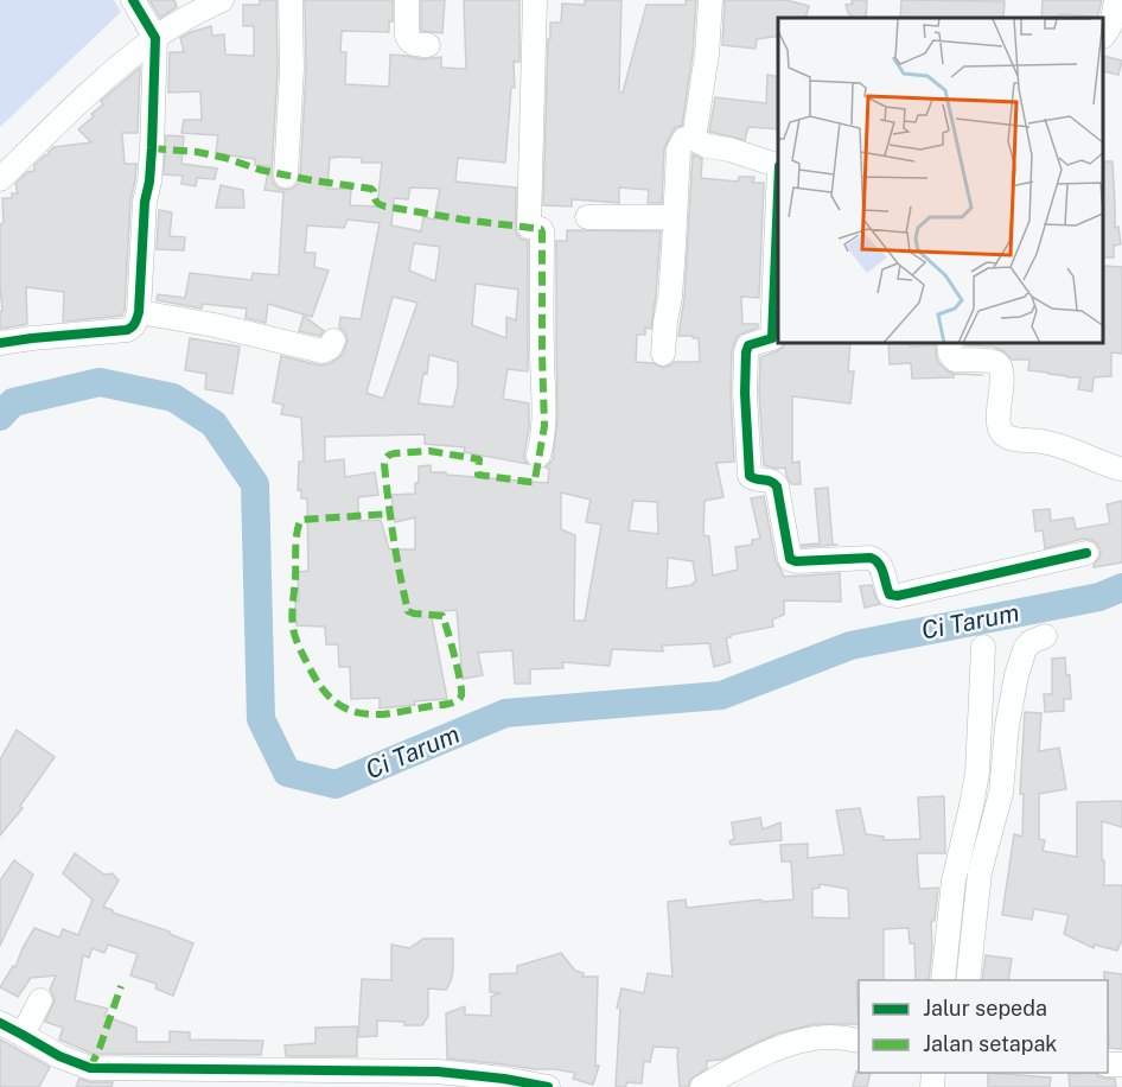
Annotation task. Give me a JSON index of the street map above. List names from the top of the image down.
{
  "water": ["Ci Tarum"],
  "legend": ["Jalur sepeda", "Jalan setapak"]
}
